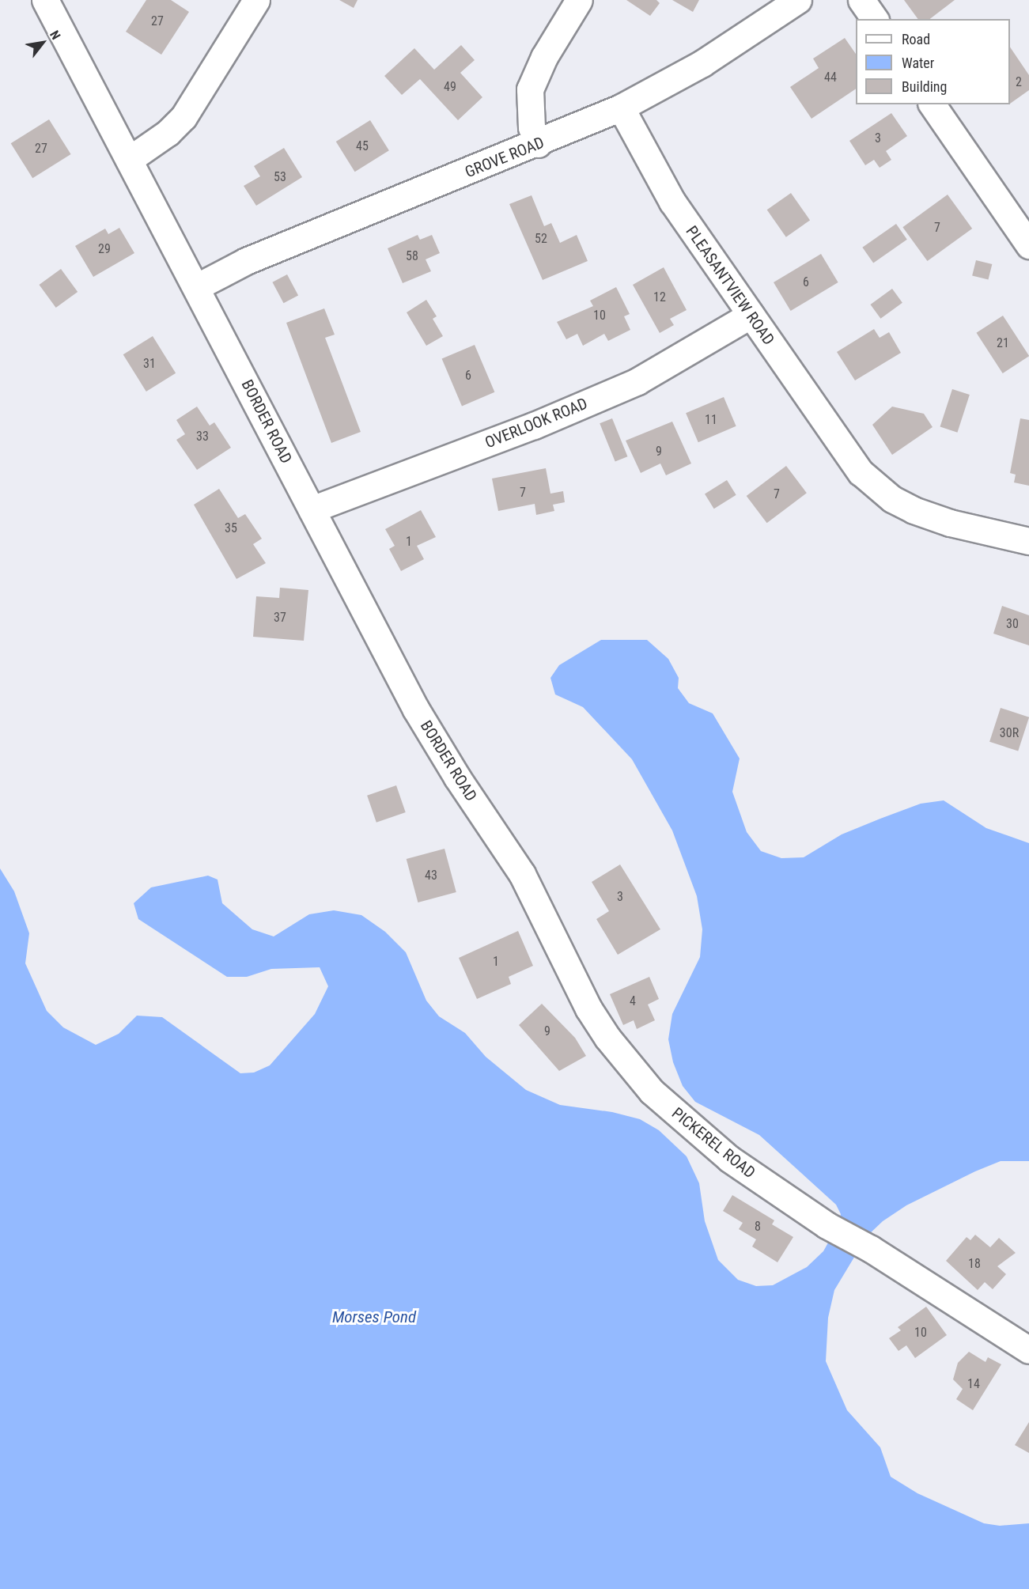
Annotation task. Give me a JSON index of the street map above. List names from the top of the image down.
{
  "streets": {
    "street": [
      "GROVE ROAD",
      "PLEASANTVIEW ROAD",
      "BORDER ROAD",
      "OVERLOOK ROAD",
      "PICKEREL ROAD"
    ]
  },
  "crossings": [
    ["GROVE ROAD", "PLEASANTVIEW ROAD"],
    ["GROVE ROAD", "BORDER ROAD"],
    ["PLEASANTVIEW ROAD", "OVERLOOK ROAD"],
    ["BORDER ROAD", "OVERLOOK ROAD"],
    ["BORDER ROAD", "PICKEREL ROAD"]
  ],
  "water": ["Morses Pond"],
  "house_numbers": [
    "27",
    "44",
    "2",
    "49",
    "3",
    "45",
    "27",
    "53",
    "7",
    "52",
    "29",
    "58",
    "6",
    "12",
    "10",
    "21",
    "31",
    "6",
    "11",
    "33",
    "9",
    "7",
    "7",
    "35",
    "1",
    "37",
    "30",
    "30R",
    "43",
    "3",
    "1",
    "4",
    "9",
    "8",
    "18",
    "10",
    "14"
  ],
  "legend": ["Road", "Water", "Building"],
  "north": "top right"
}
